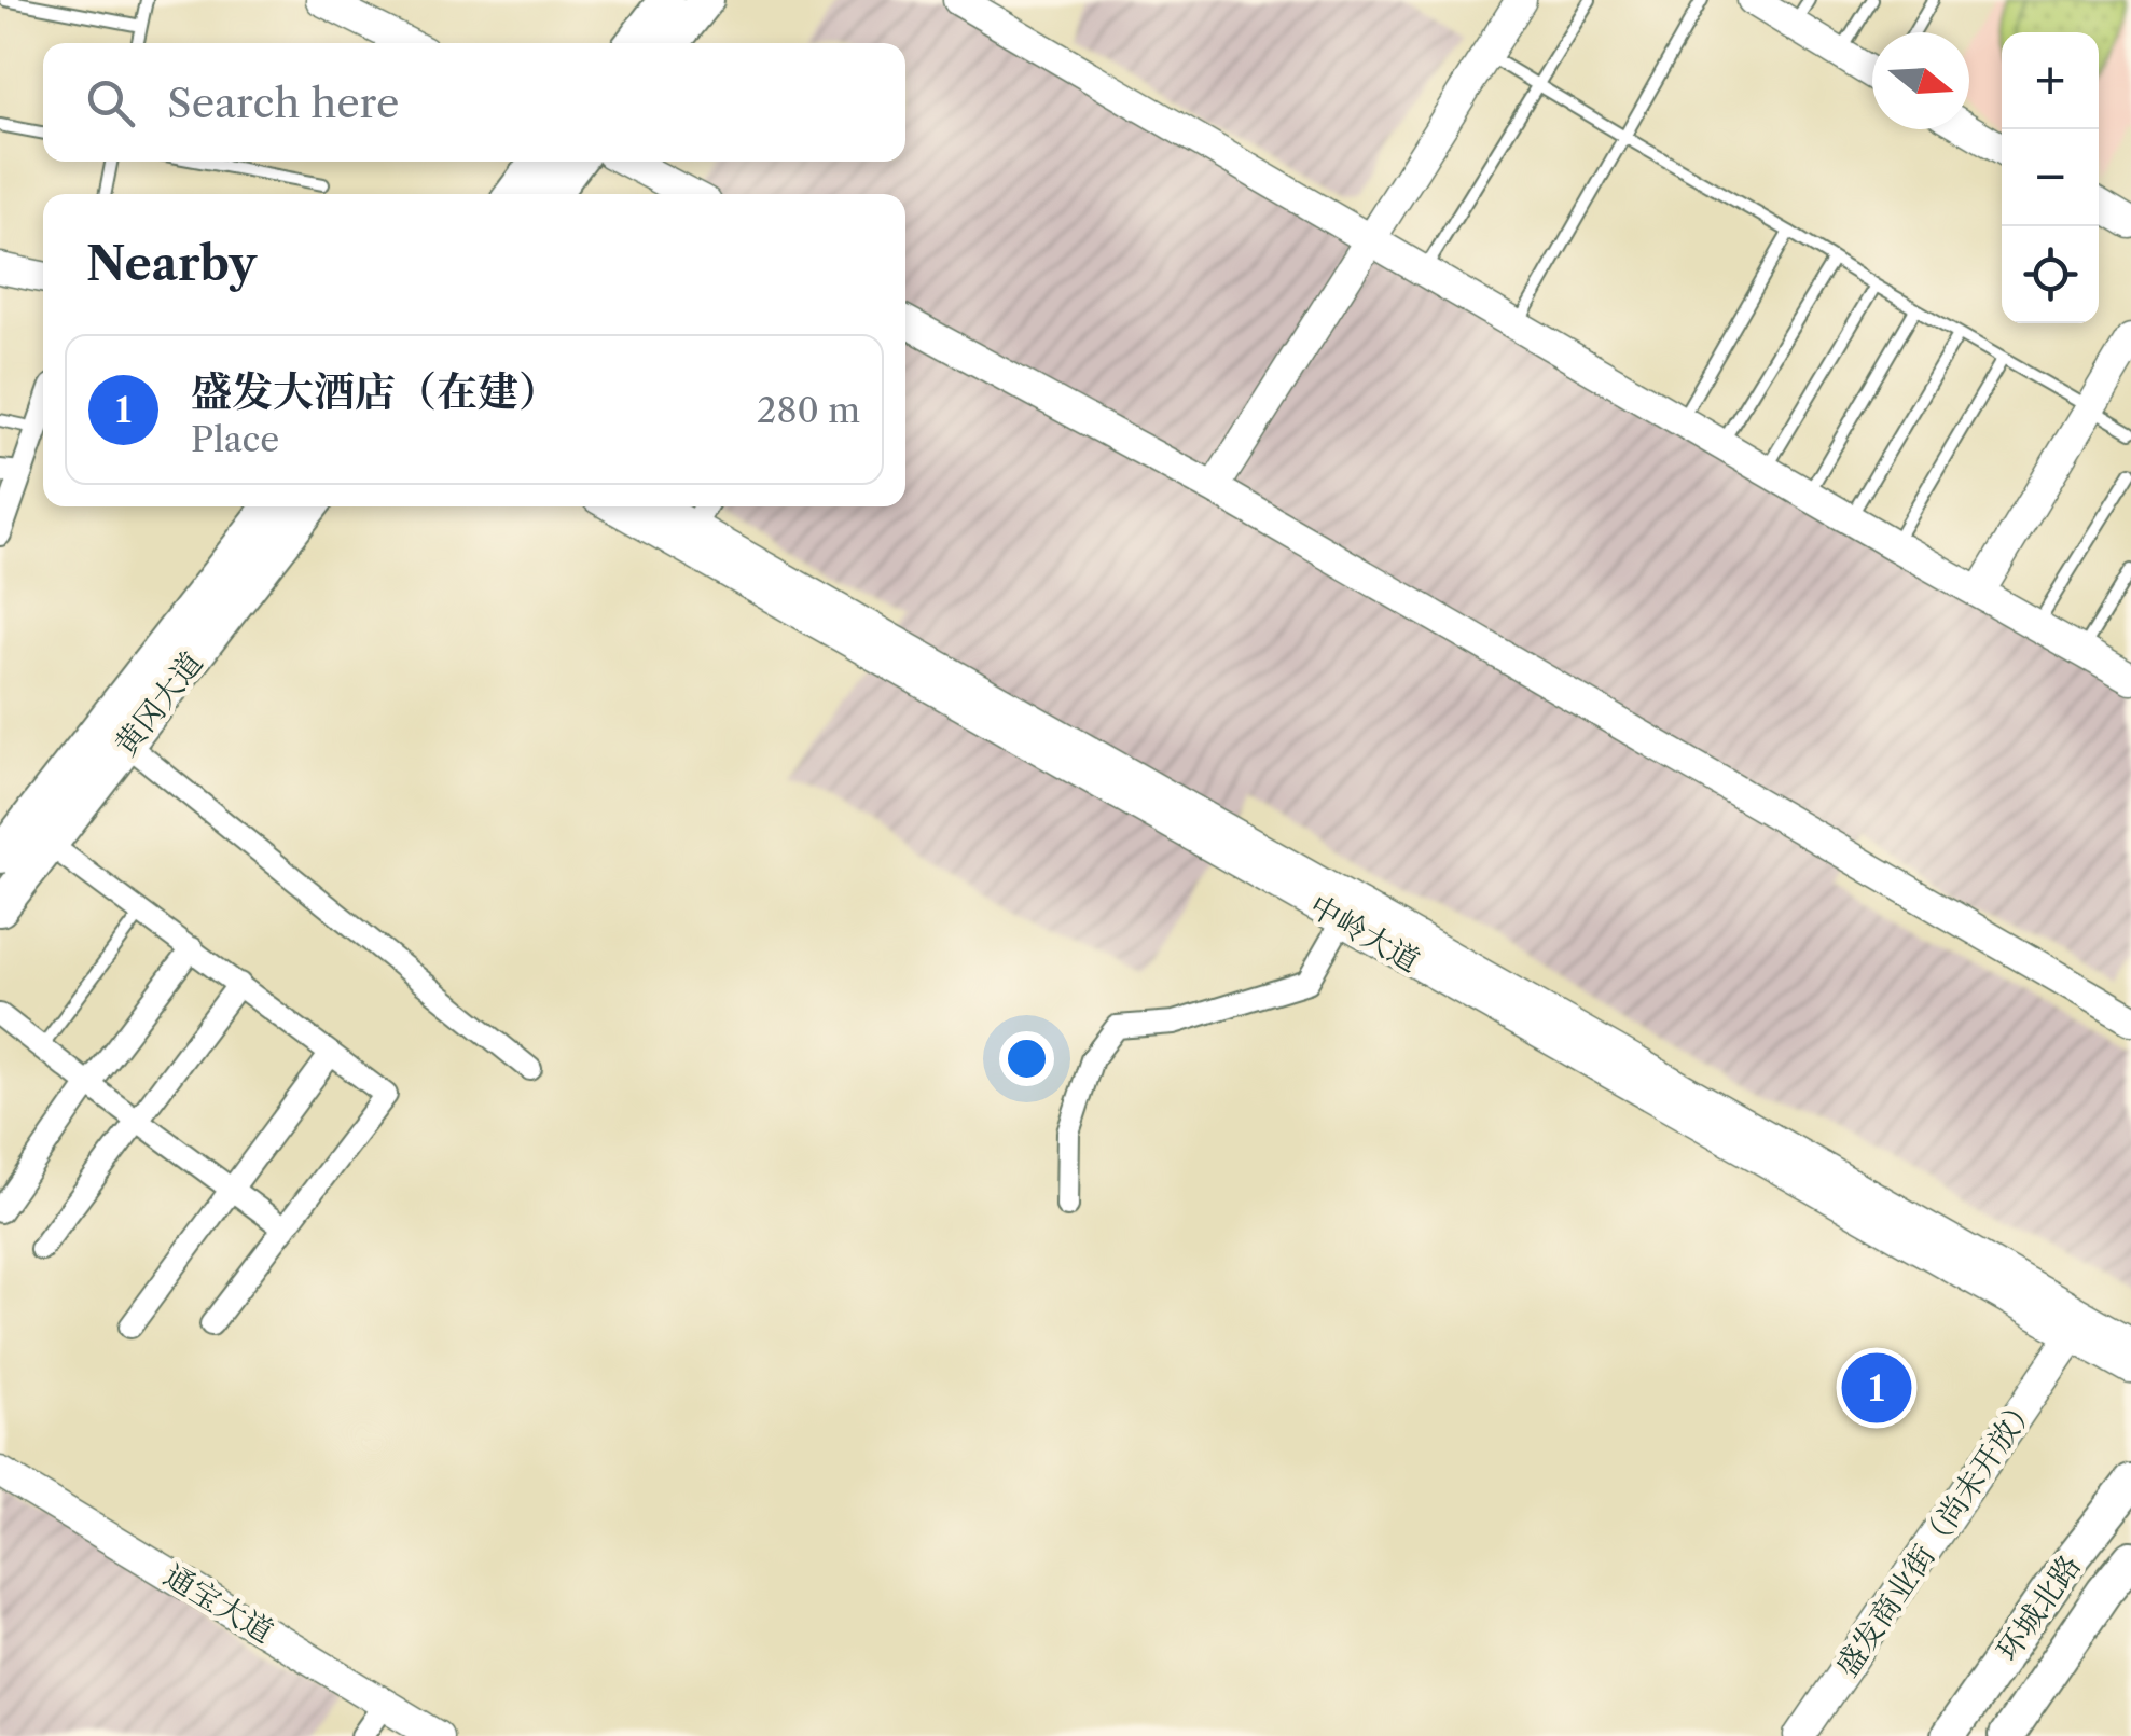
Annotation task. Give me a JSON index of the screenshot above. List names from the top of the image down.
{
  "streets": {
    "main road": [
      "黄冈大道",
      "中岭大道",
      "盛发商业街（尚未开放）",
      "通宝大道",
      "环城北路"
    ]
  },
  "crossings": [
    ["中岭大道", "盛发商业街（尚未开放）"]
  ],
  "north": "right",
  "page": {
    "map_buttons": ["+", "−"],
    "search": "Search here",
    "heading": "Nearby",
    "list": [
      {
        "mark": "1",
        "name": "盛发大酒店（在建）",
        "note": "Place",
        "value": "280 m"
      }
    ],
    "pins": "1"
  }
}
